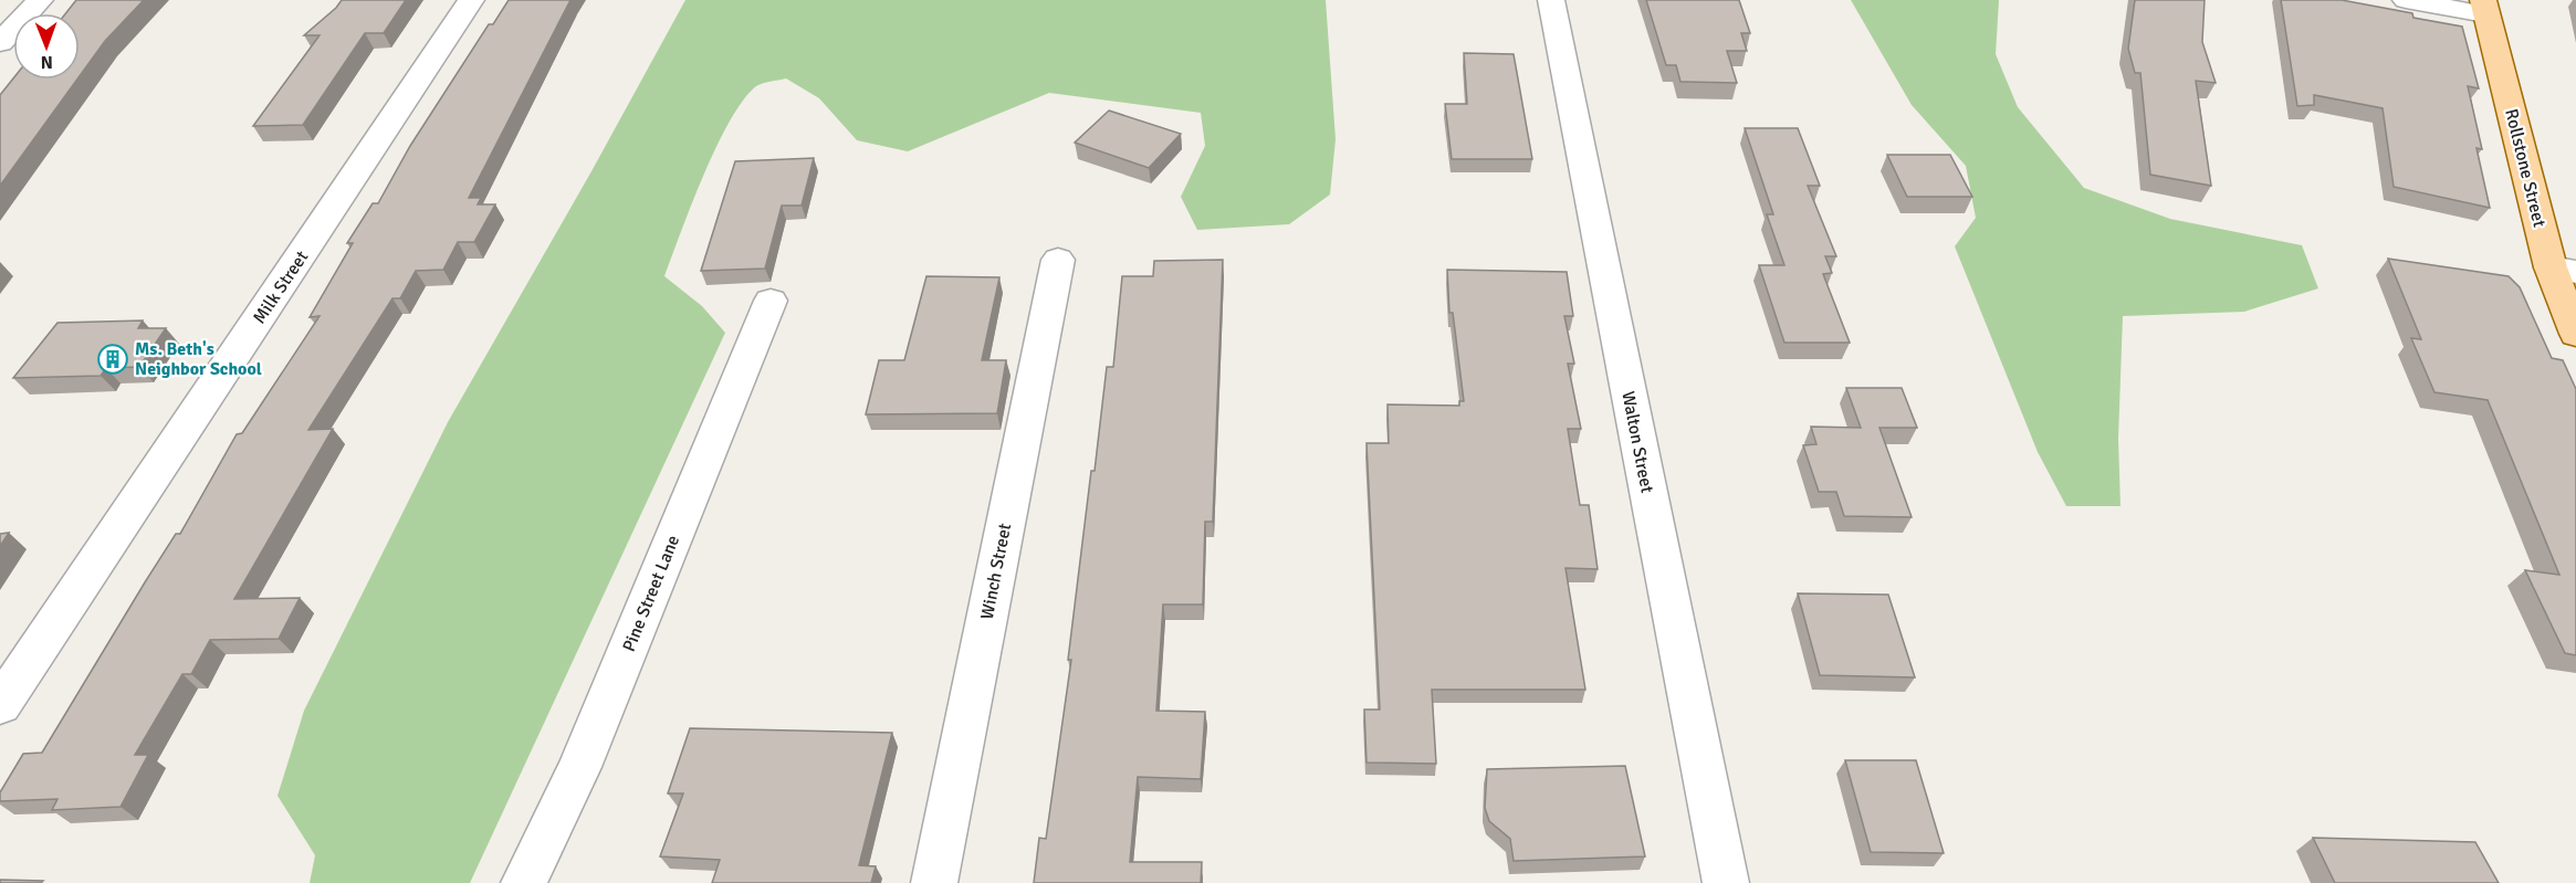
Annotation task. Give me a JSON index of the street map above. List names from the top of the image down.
{
  "streets": {
    "main road": ["Rollstone Street"],
    "street": [
      "Milk Street",
      "Walton Street",
      "Winch Street",
      "Pine Street Lane"
    ]
  },
  "places": {
    "building": ["Ms. Beth's Neighbor School"]
  },
  "north": "bottom"
}
